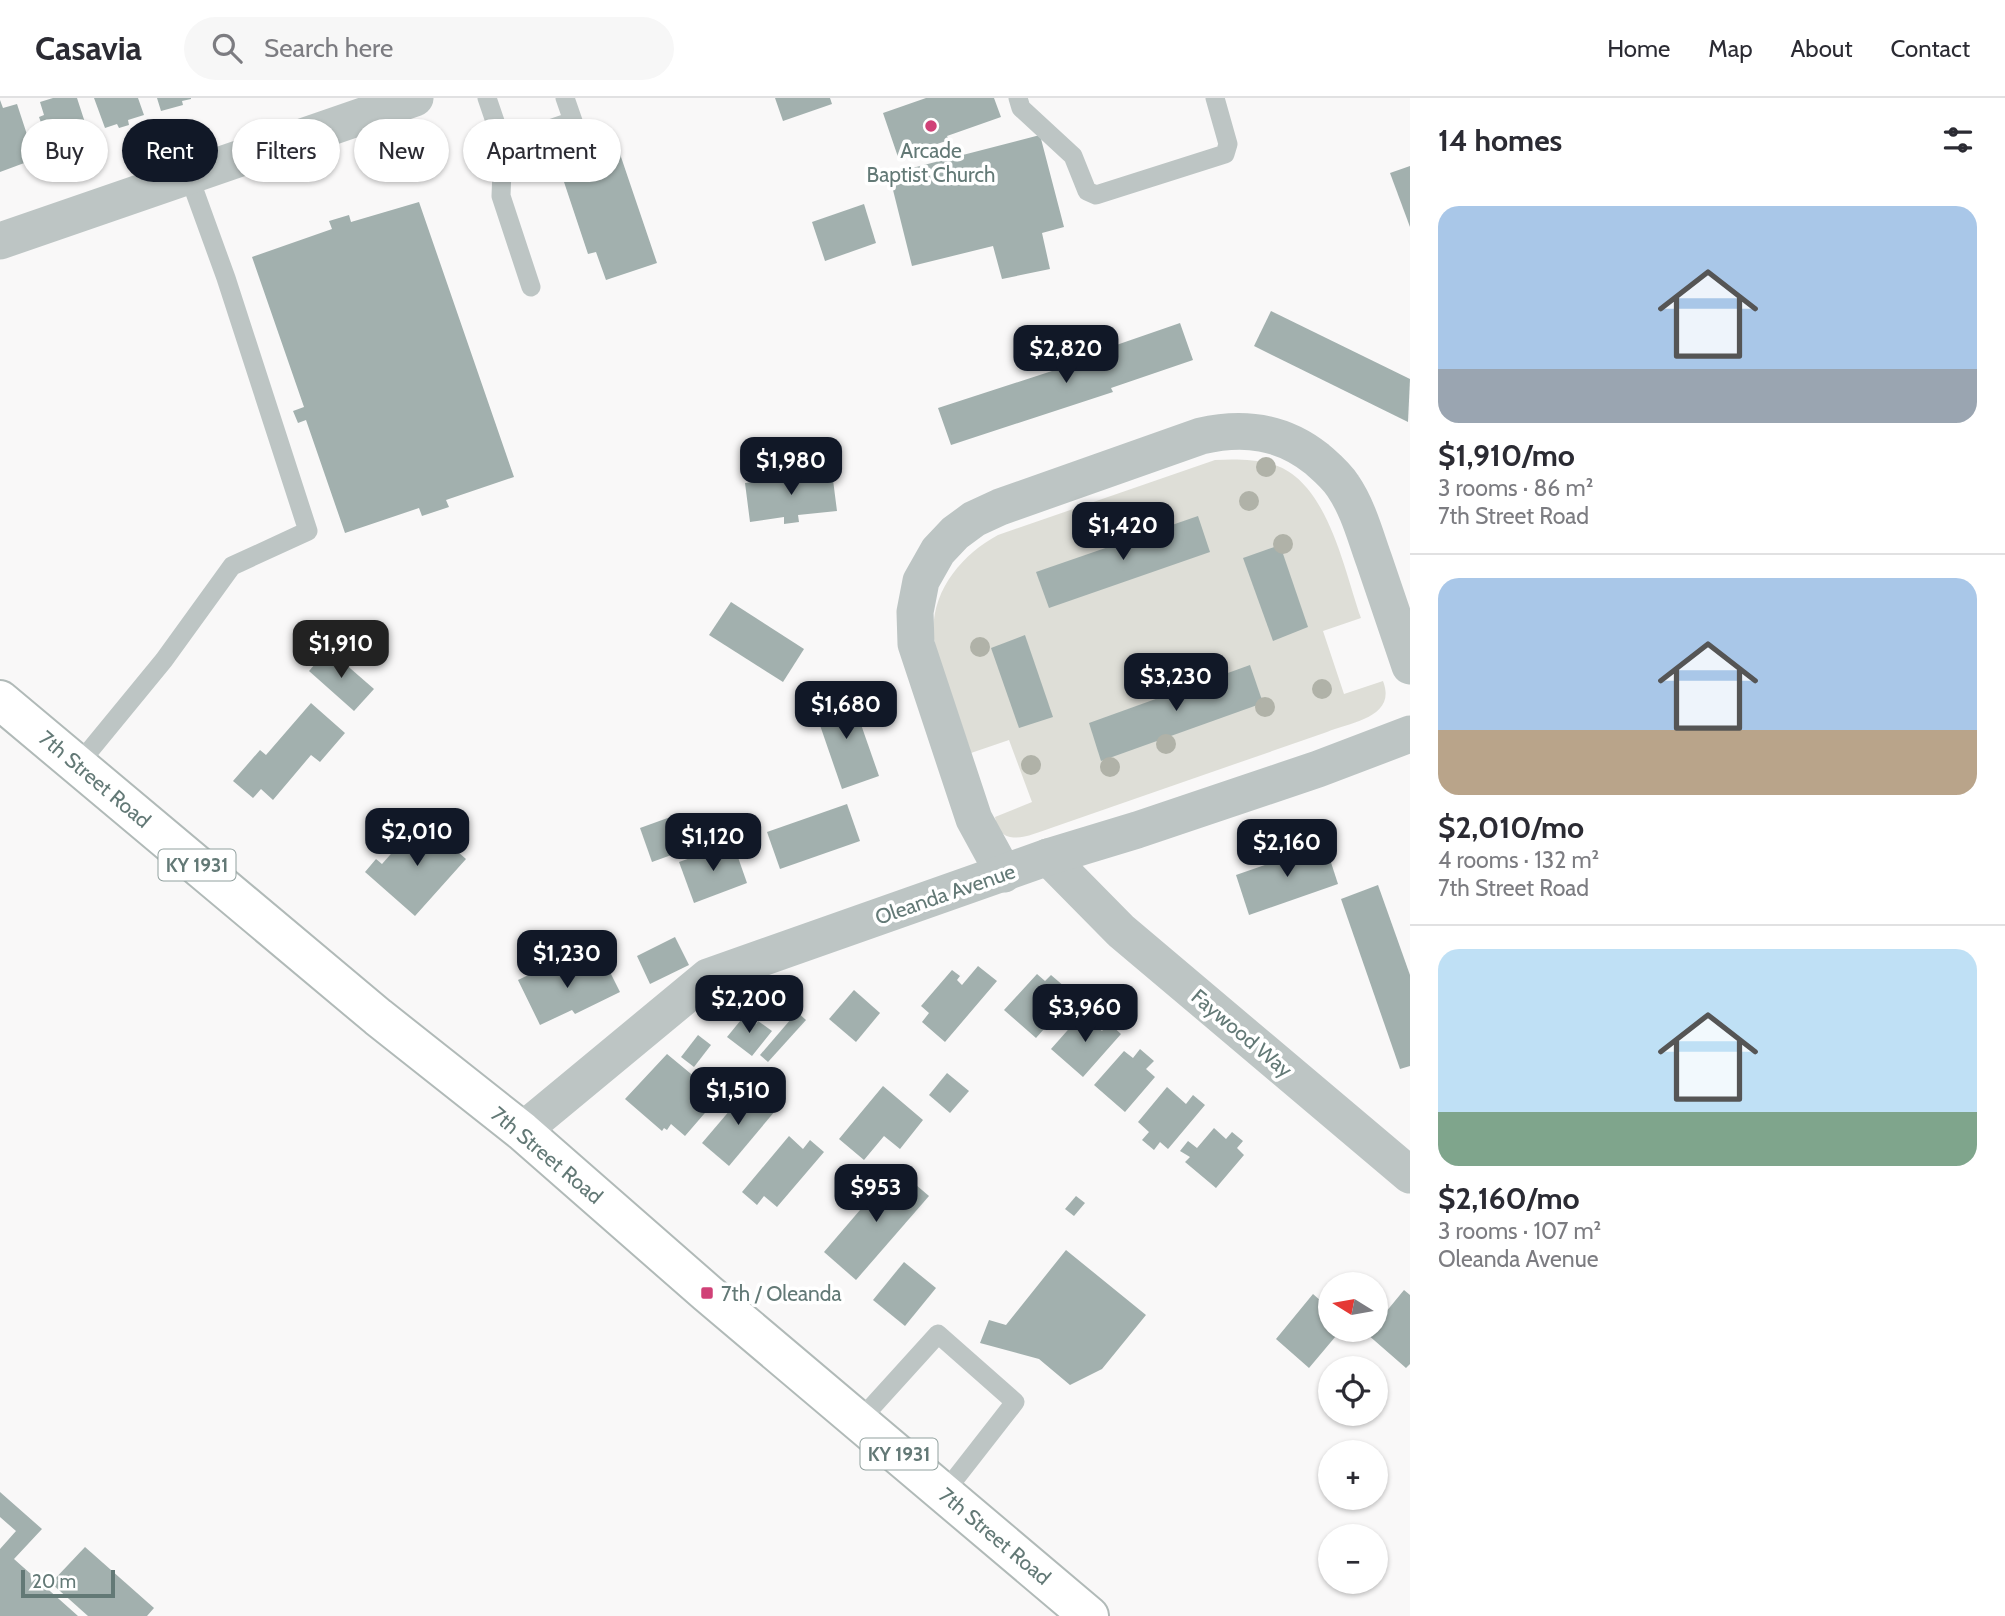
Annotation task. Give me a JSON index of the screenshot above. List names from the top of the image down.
{
  "streets": {
    "main road": ["7th Street Road", "KY 1931"],
    "street": ["Oleanda Avenue", "Faywood Way"]
  },
  "crossings": [
    ["7th Street Road", "Oleanda Avenue"],
    ["Oleanda Avenue", "Faywood Way"]
  ],
  "places": {
    "other": ["Arcade Baptist Church"],
    "transit": ["7th / Oleanda"]
  },
  "scale_bar": "20 m",
  "north": "left",
  "page": {
    "header": "Casavia",
    "search": "Search here",
    "nav": [
      "Home",
      "Map",
      "About",
      "Contact"
    ],
    "heading": "14 homes",
    "chip": [
      "Buy",
      "Rent",
      "Filters",
      "New",
      "Apartment"
    ],
    "list": [
      {
        "name": "$1,910/mo",
        "note": "3 rooms · 86 m² · 7th Street Road"
      },
      {
        "name": "$2,010/mo",
        "note": "4 rooms · 132 m² · 7th Street Road"
      },
      {
        "name": "$2,160/mo",
        "note": "3 rooms · 107 m² · Oleanda Avenue"
      }
    ],
    "price": [
      "$2,820",
      "$1,980",
      "$1,420",
      "$1,910",
      "$3,230",
      "$1,680",
      "$2,010",
      "$1,120",
      "$2,160",
      "$1,230",
      "$2,200",
      "$3,960",
      "$1,510",
      "$953"
    ],
    "map_buttons": ["+", "−"],
    "scale": "20 m"
  }
}
